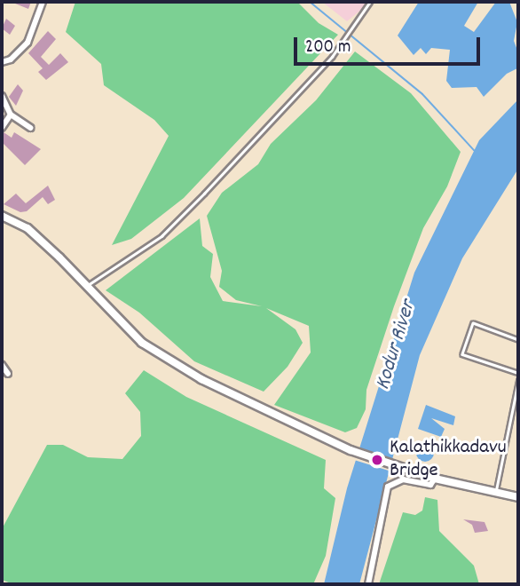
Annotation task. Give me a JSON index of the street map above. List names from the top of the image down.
{
  "water": ["Kodur River"],
  "places": ["Kalathikkadavu Bridge"],
  "scale_bar": "200 m"
}
